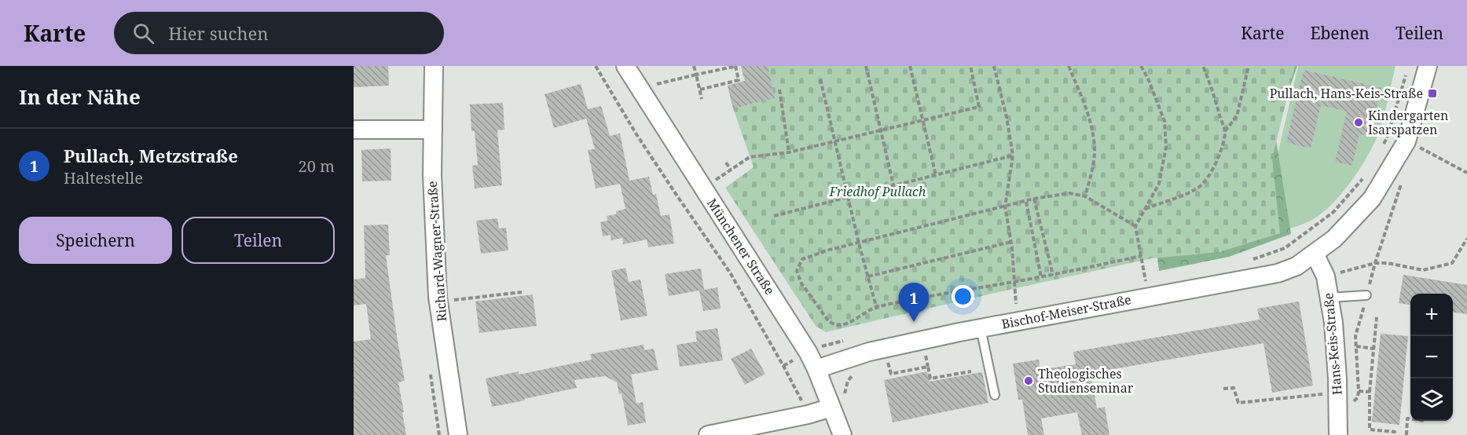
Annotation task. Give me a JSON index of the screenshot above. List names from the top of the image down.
{
  "streets": {
    "street": [
      "Münchener Straße",
      "Richard-Wagner-Straße",
      "Bischof-Meiser-Straße",
      "Hans-Keis-Straße"
    ]
  },
  "crossings": [
    ["Münchener Straße", "Bischof-Meiser-Straße"],
    ["Bischof-Meiser-Straße", "Hans-Keis-Straße"]
  ],
  "parks": ["Friedhof Pullach"],
  "places": {
    "transit": ["Pullach, Hans-Keis-Straße"],
    "other": ["Kindergarten Isarspatzen", "Theologisches Studienseminar"]
  },
  "page": {
    "header": "Karte",
    "search": "Hier suchen",
    "nav": ["Karte", "Ebenen", "Teilen"],
    "heading": "In der Nähe",
    "list": [
      {
        "mark": "1",
        "name": "Pullach, Metzstraße",
        "note": "Haltestelle",
        "value": "20 m"
      }
    ],
    "buttons": ["Speichern", "Teilen"],
    "pins": "1",
    "map_buttons": ["+", "−"]
  }
}
